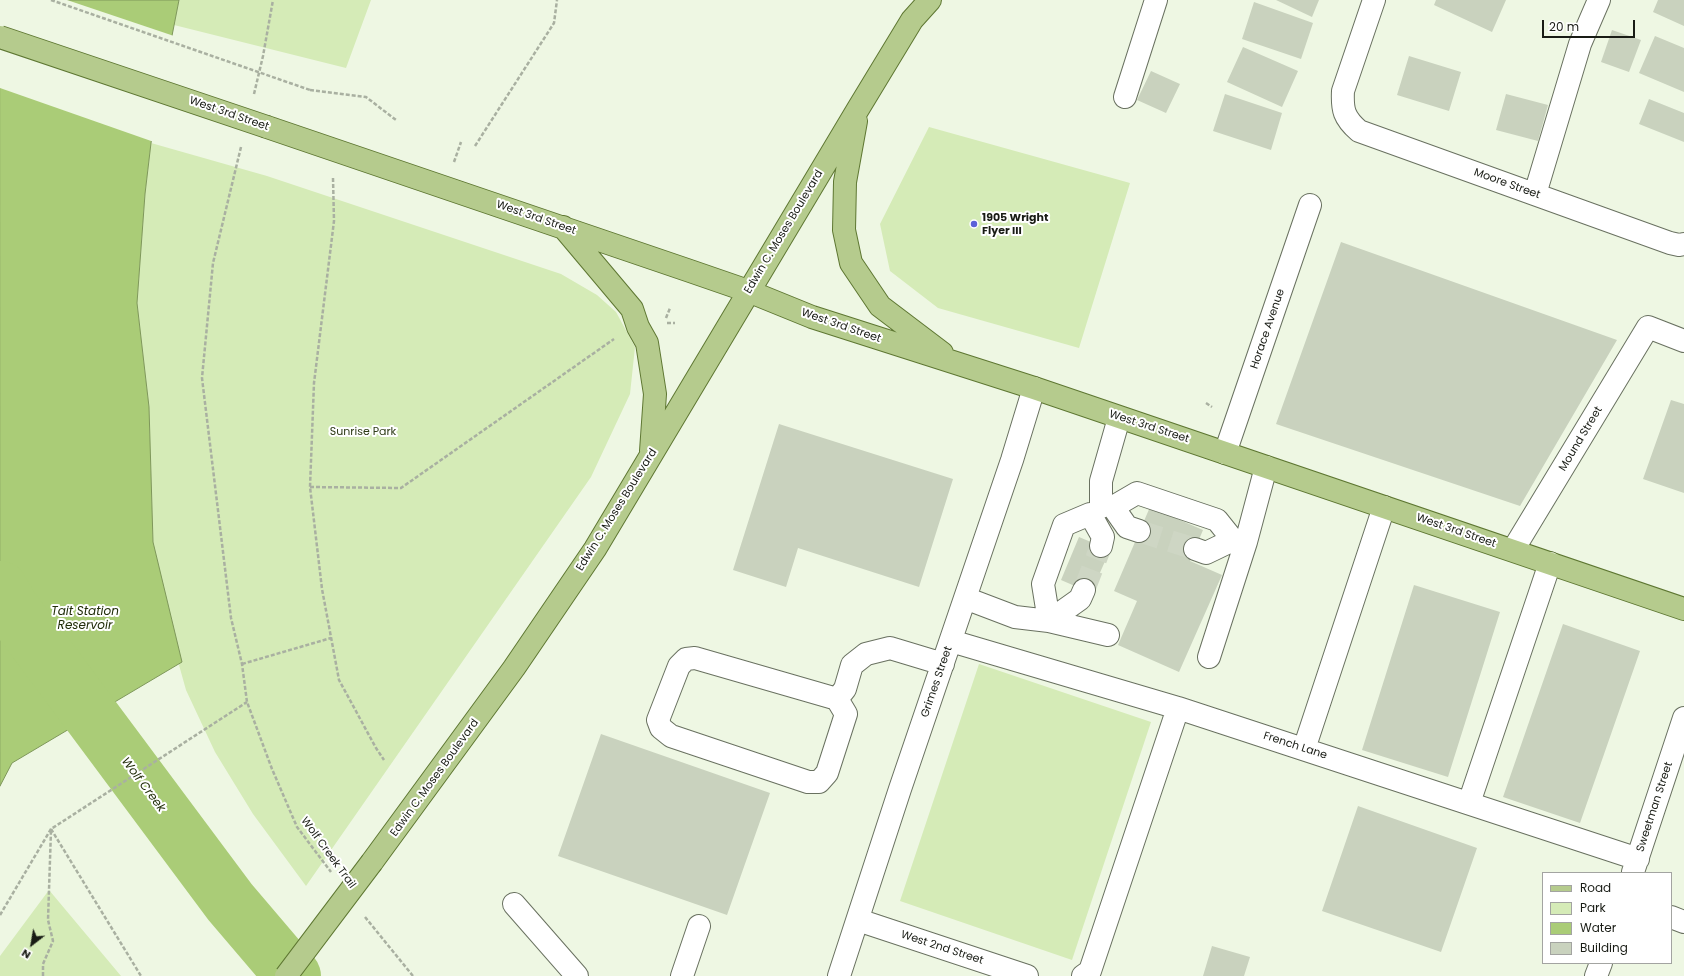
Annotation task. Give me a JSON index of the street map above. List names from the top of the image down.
{
  "streets": {
    "main road": ["West 3rd Street", "Edwin C. Moses Boulevard"],
    "street": [
      "Moore Street",
      "Horace Avenue",
      "Mound Street",
      "Grimes Street",
      "French Lane",
      "Sweetman Street",
      "West 2nd Street"
    ],
    "path": ["Wolf Creek Trail"]
  },
  "crossings": [
    ["West 3rd Street", "Edwin C. Moses Boulevard"],
    ["West 3rd Street", "Horace Avenue"],
    ["West 3rd Street", "Mound Street"],
    ["West 3rd Street", "Grimes Street"],
    ["Grimes Street", "French Lane"],
    ["Grimes Street", "West 2nd Street"],
    ["French Lane", "Sweetman Street"]
  ],
  "water": ["Tait Station Reservoir", "Wolf Creek"],
  "parks": ["Sunrise Park"],
  "places": ["1905 Wright Flyer III"],
  "legend": [
    "Road",
    "Park",
    "Water",
    "Building"
  ],
  "scale_bar": "20 m",
  "north": "bottom left"
}
